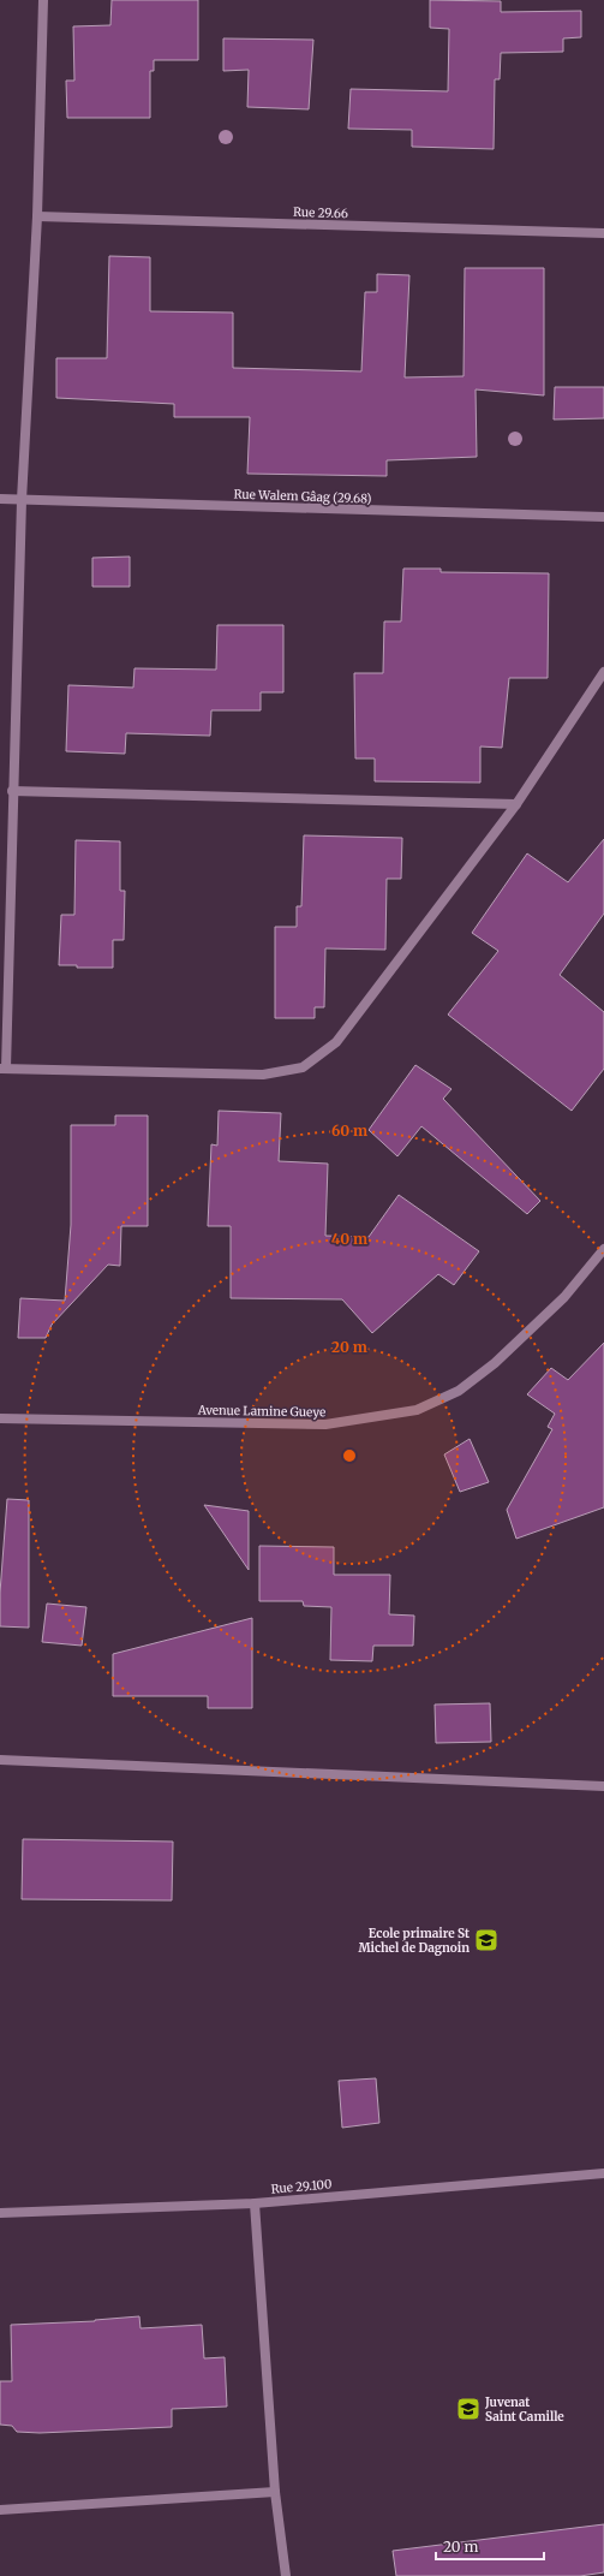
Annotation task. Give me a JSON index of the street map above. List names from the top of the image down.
{
  "streets": {
    "street": [
      "Rue 29.66",
      "Rue Walem Gâag (29.68)",
      "Avenue Lamine Gueye",
      "Rue 29.100"
    ]
  },
  "places": {
    "school or university": ["Ecole primaire St Michel de Dagnoin", "Juvenat Saint Camille"]
  },
  "scale_bar": "20 m",
  "rings": ["60 m", "40 m", "20 m"]
}
